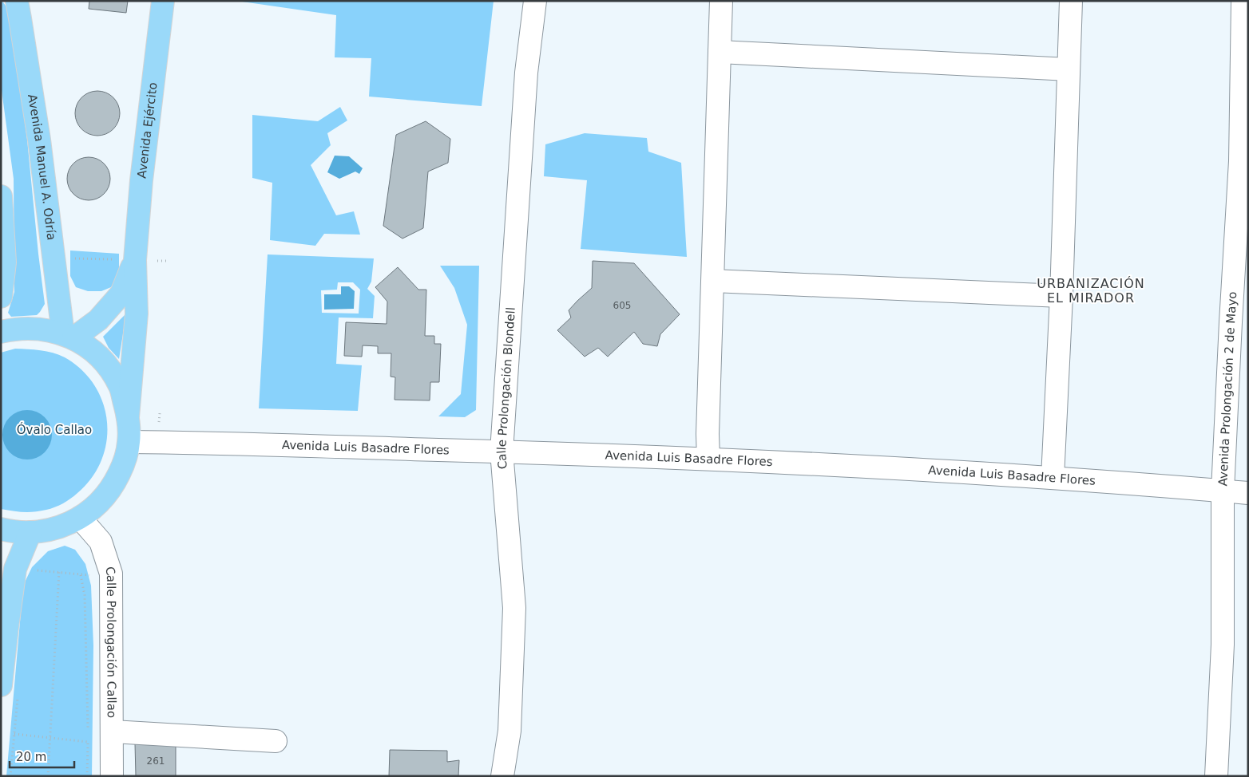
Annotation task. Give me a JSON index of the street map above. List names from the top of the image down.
{
  "streets": {
    "main road": ["Avenida Ejército", "Avenida Manuel A. Odría"],
    "street": [
      "Calle Prolongación Blondell",
      "Avenida Prolongación 2 de Mayo",
      "Avenida Luis Basadre Flores",
      "Calle Prolongación Callao"
    ]
  },
  "crossings": [
    ["Avenida Ejército", "Avenida Manuel A. Odría"],
    ["Calle Prolongación Blondell", "Avenida Luis Basadre Flores"],
    ["Avenida Prolongación 2 de Mayo", "Avenida Luis Basadre Flores"]
  ],
  "districts": ["URBANIZACIÓN EL MIRADOR"],
  "parks": ["Óvalo Callao"],
  "house_numbers": ["605", "261"],
  "scale_bar": "20 m"
}
